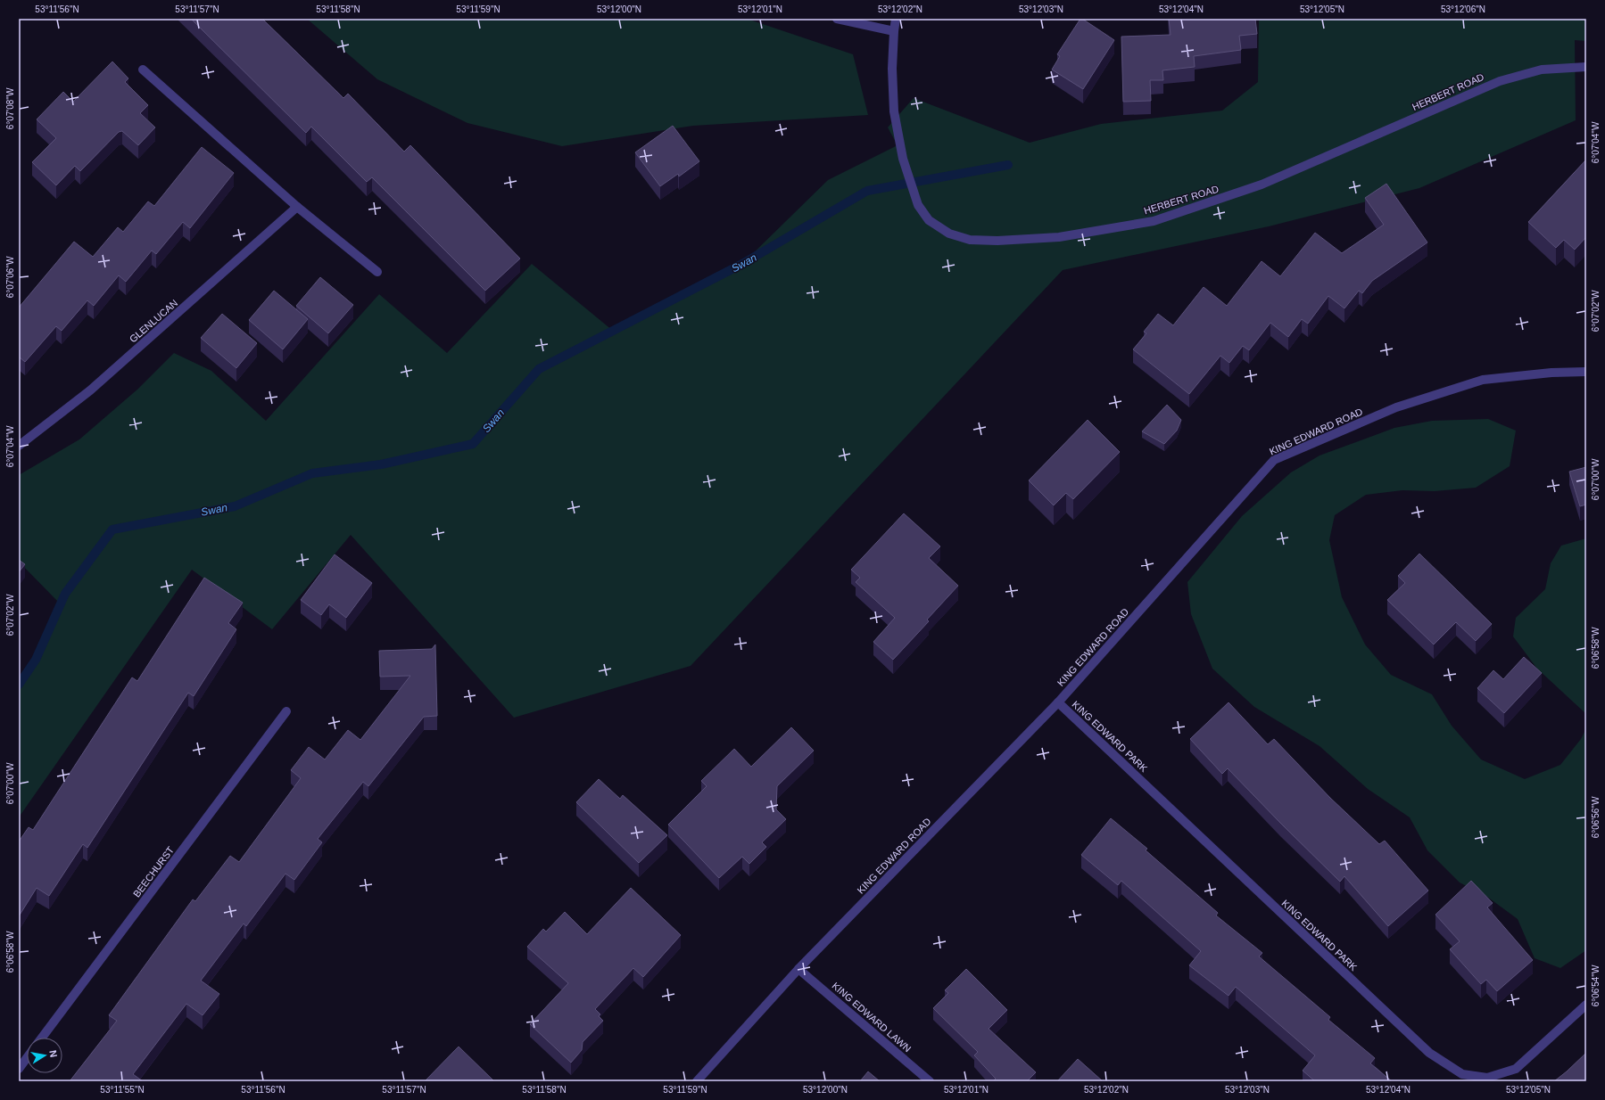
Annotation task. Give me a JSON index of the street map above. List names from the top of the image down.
{
  "streets": {
    "street": [
      "HERBERT ROAD",
      "GLENLUCAN",
      "KING EDWARD ROAD",
      "KING EDWARD PARK",
      "BEECHURST",
      "KING EDWARD LAWN"
    ]
  },
  "crossings": [
    ["KING EDWARD ROAD", "KING EDWARD PARK"],
    ["KING EDWARD ROAD", "KING EDWARD LAWN"]
  ],
  "water": ["Swan"],
  "north": "right",
  "coordinates": [
    "53°11'56\"N",
    "53°11'57\"N",
    "53°11'58\"N",
    "53°11'59\"N",
    "53°12'00\"N",
    "53°12'01\"N",
    "53°12'02\"N",
    "53°12'03\"N",
    "53°12'04\"N",
    "53°12'05\"N",
    "53°12'06\"N",
    "6°07'08\"W",
    "6°07'04\"W",
    "6°07'06\"W",
    "6°07'02\"W",
    "6°07'00\"W",
    "6°06'58\"W",
    "6°06'56\"W",
    "6°06'54\"W",
    "53°11'55\"N"
  ]
}
